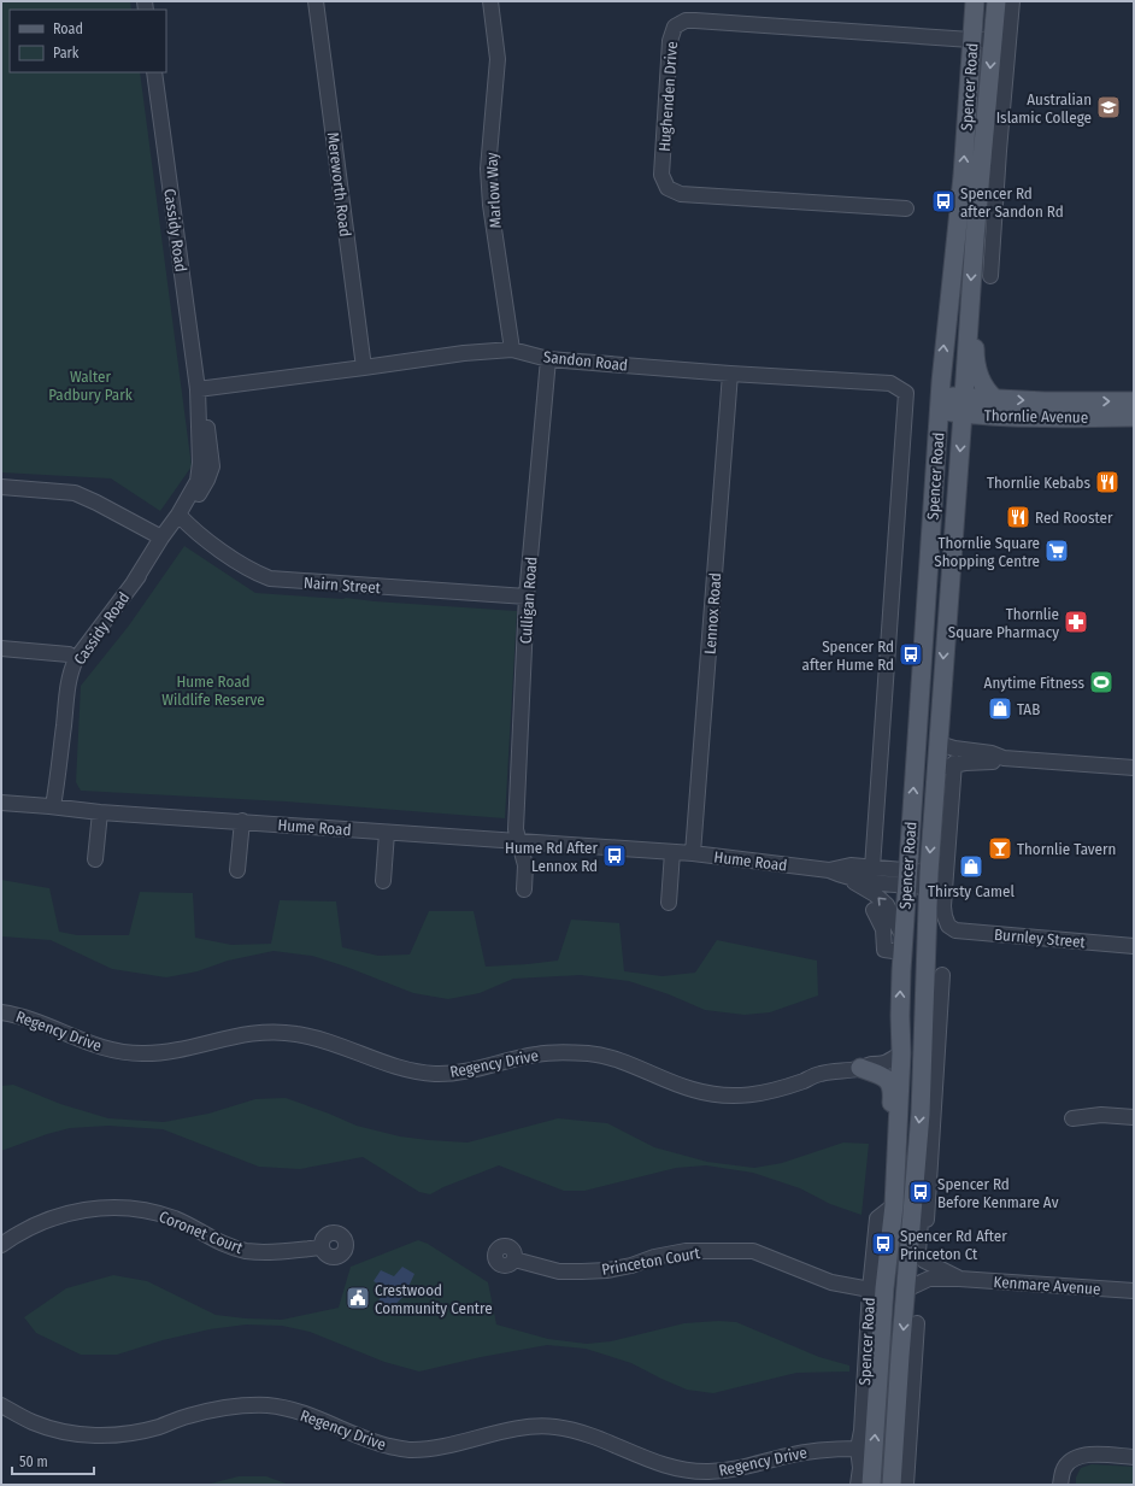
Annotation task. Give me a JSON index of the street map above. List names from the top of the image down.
{
  "streets": {
    "main road": ["Spencer Road", "Thornlie Avenue"],
    "street": [
      "Hughenden Drive",
      "Mereworth Road",
      "Marlow Way",
      "Cassidy Road",
      "Sandon Road",
      "Nairn Street",
      "Culligan Road",
      "Lennox Road",
      "Hume Road",
      "Burnley Street",
      "Regency Drive",
      "Coronet Court",
      "Princeton Court",
      "Kenmare Avenue"
    ]
  },
  "crossings": [
    ["Spencer Road", "Hughenden Drive"],
    ["Spencer Road", "Thornlie Avenue"],
    ["Spencer Road", "Hume Road"],
    ["Spencer Road", "Regency Drive"],
    ["Spencer Road", "Princeton Court"],
    ["Spencer Road", "Kenmare Avenue"],
    ["Mereworth Road", "Sandon Road"],
    ["Marlow Way", "Sandon Road"],
    ["Cassidy Road", "Sandon Road"],
    ["Cassidy Road", "Nairn Street"],
    ["Cassidy Road", "Hume Road"],
    ["Sandon Road", "Culligan Road"],
    ["Sandon Road", "Lennox Road"],
    ["Sandon Road", "Hume Road"],
    ["Nairn Street", "Culligan Road"],
    ["Culligan Road", "Hume Road"],
    ["Lennox Road", "Hume Road"]
  ],
  "parks": ["Walter Padbury Park", "Hume Road Wildlife Reserve"],
  "places": {
    "school or university": ["Australian Islamic College"],
    "bus stop": [
      "Spencer Rd after Sandon Rd",
      "Spencer Rd after Hume Rd",
      "Hume Rd After Lennox Rd",
      "Spencer Rd Before Kenmare Av",
      "Spencer Rd After Princeton Ct"
    ],
    "restaurant": ["Thornlie Kebabs", "Red Rooster"],
    "supermarket": ["Thornlie Square Shopping Centre"],
    "pharmacy": ["Thornlie Square Pharmacy"],
    "sports": ["Anytime Fitness"],
    "shop": ["TAB", "Thirsty Camel"],
    "bar": ["Thornlie Tavern"],
    "public building": ["Crestwood Community Centre"]
  },
  "legend": ["Road", "Park"],
  "scale_bar": "50 m"
}
